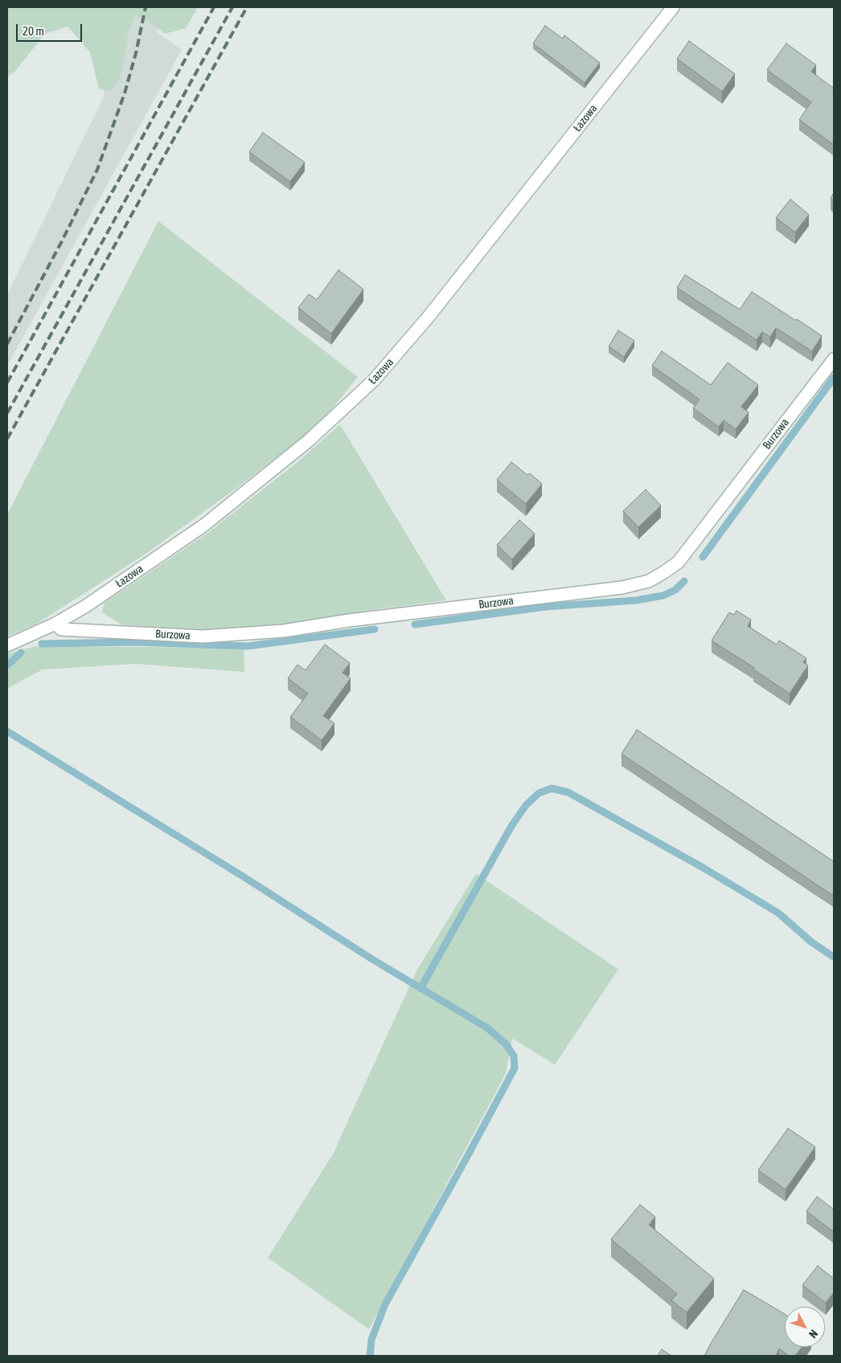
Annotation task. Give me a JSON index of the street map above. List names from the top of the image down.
{
  "streets": {
    "street": ["Łazowa", "Burzowa"]
  },
  "crossings": [
    ["Łazowa", "Burzowa"]
  ],
  "scale_bar": "20 m",
  "north": "bottom right"
}
